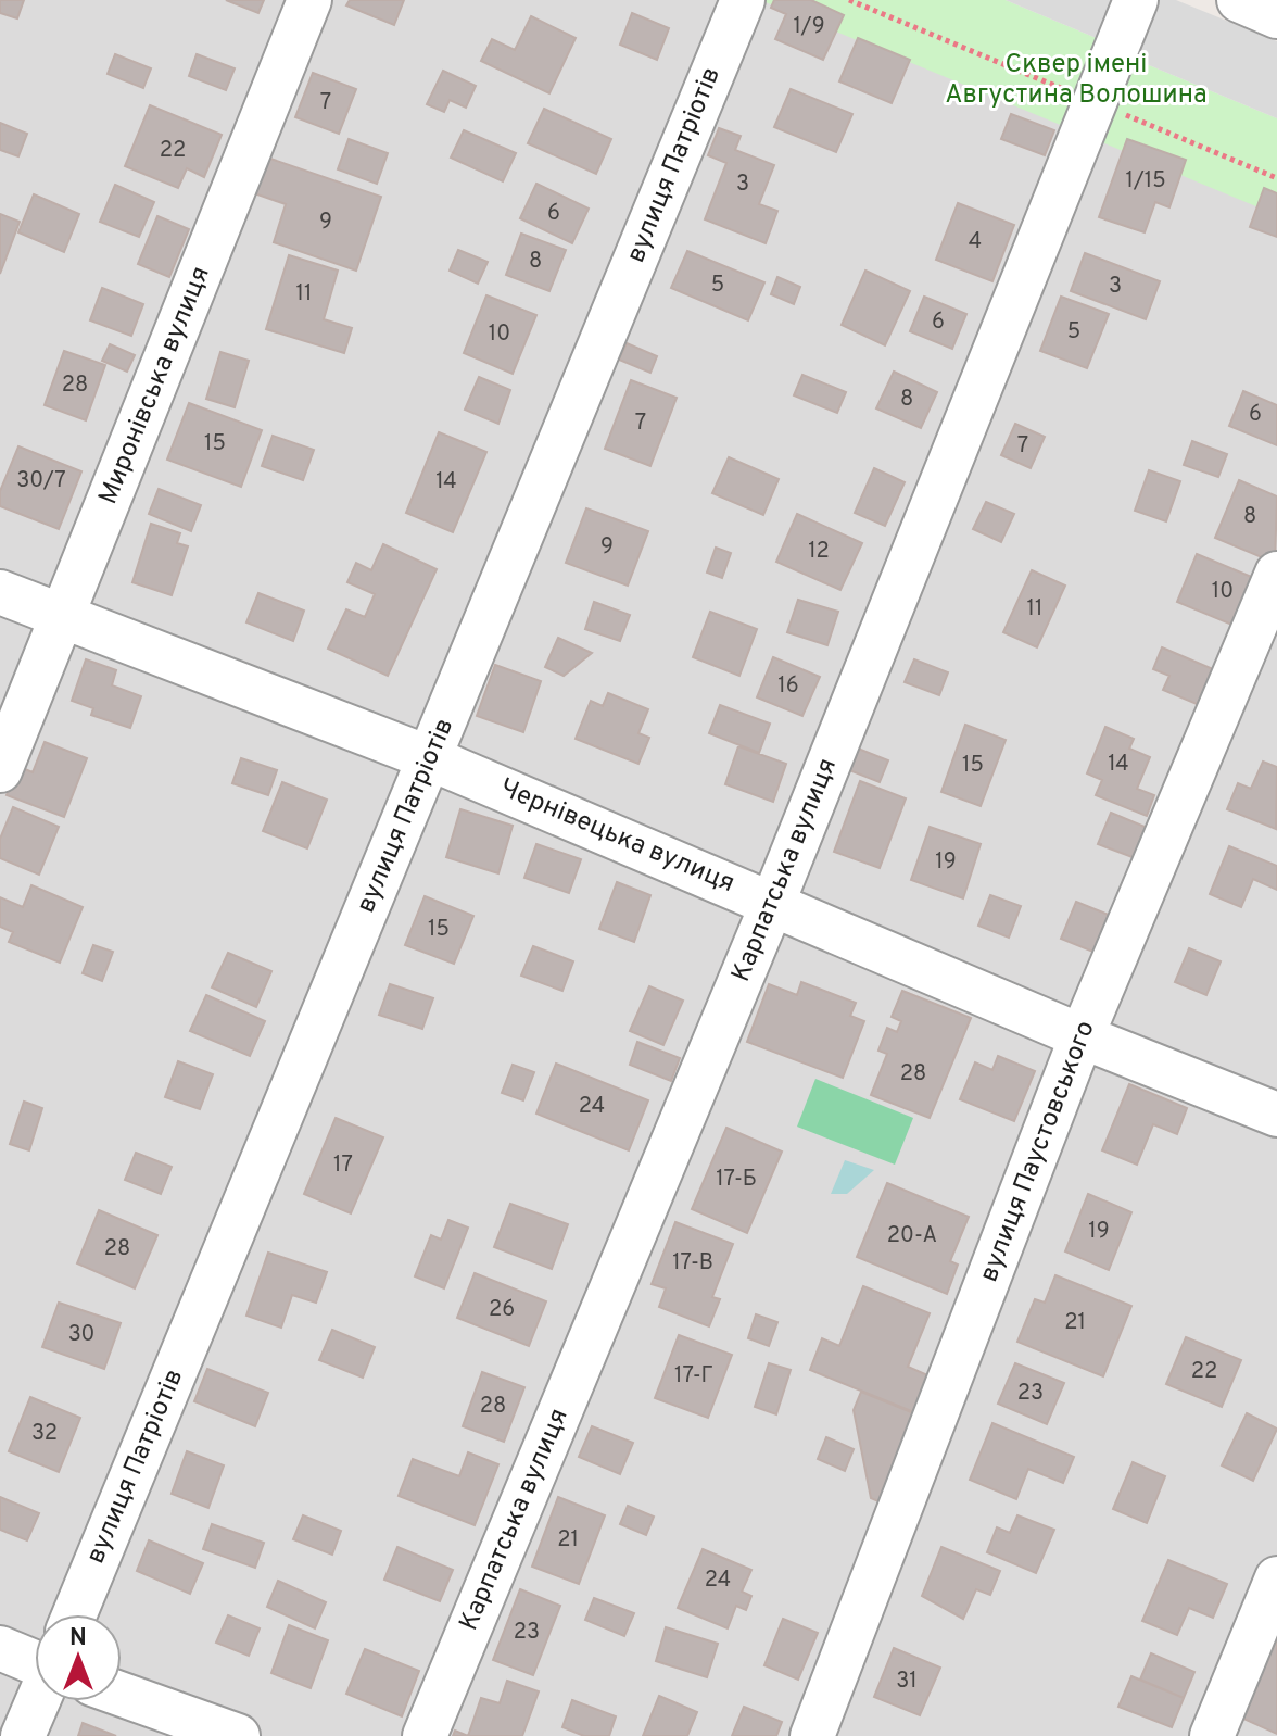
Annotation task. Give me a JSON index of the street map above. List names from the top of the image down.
{
  "streets": {
    "street": [
      "вулиця Патріотів",
      "Миронівська вулиця",
      "Чернівецька вулиця",
      "Карпатська вулиця",
      "вулиця Паустовського"
    ]
  },
  "crossings": [
    ["вулиця Патріотів", "Чернівецька вулиця"],
    ["Миронівська вулиця", "Чернівецька вулиця"],
    ["Чернівецька вулиця", "Карпатська вулиця"],
    ["Чернівецька вулиця", "вулиця Паустовського"]
  ],
  "parks": ["Сквер імені Августина Волошина"],
  "house_numbers": [
    "1/9",
    "7",
    "22",
    "1/15",
    "3",
    "6",
    "9",
    "4",
    "8",
    "5",
    "3",
    "11",
    "6",
    "5",
    "10",
    "28",
    "8",
    "6",
    "7",
    "15",
    "7",
    "30/7",
    "14",
    "8",
    "9",
    "12",
    "10",
    "11",
    "16",
    "14",
    "15",
    "19",
    "15",
    "28",
    "24",
    "17",
    "17-Б",
    "19",
    "20-А",
    "28",
    "17-В",
    "26",
    "21",
    "30",
    "22",
    "17-Г",
    "23",
    "28",
    "32",
    "21",
    "24",
    "23",
    "31"
  ],
  "north": "top"
}
